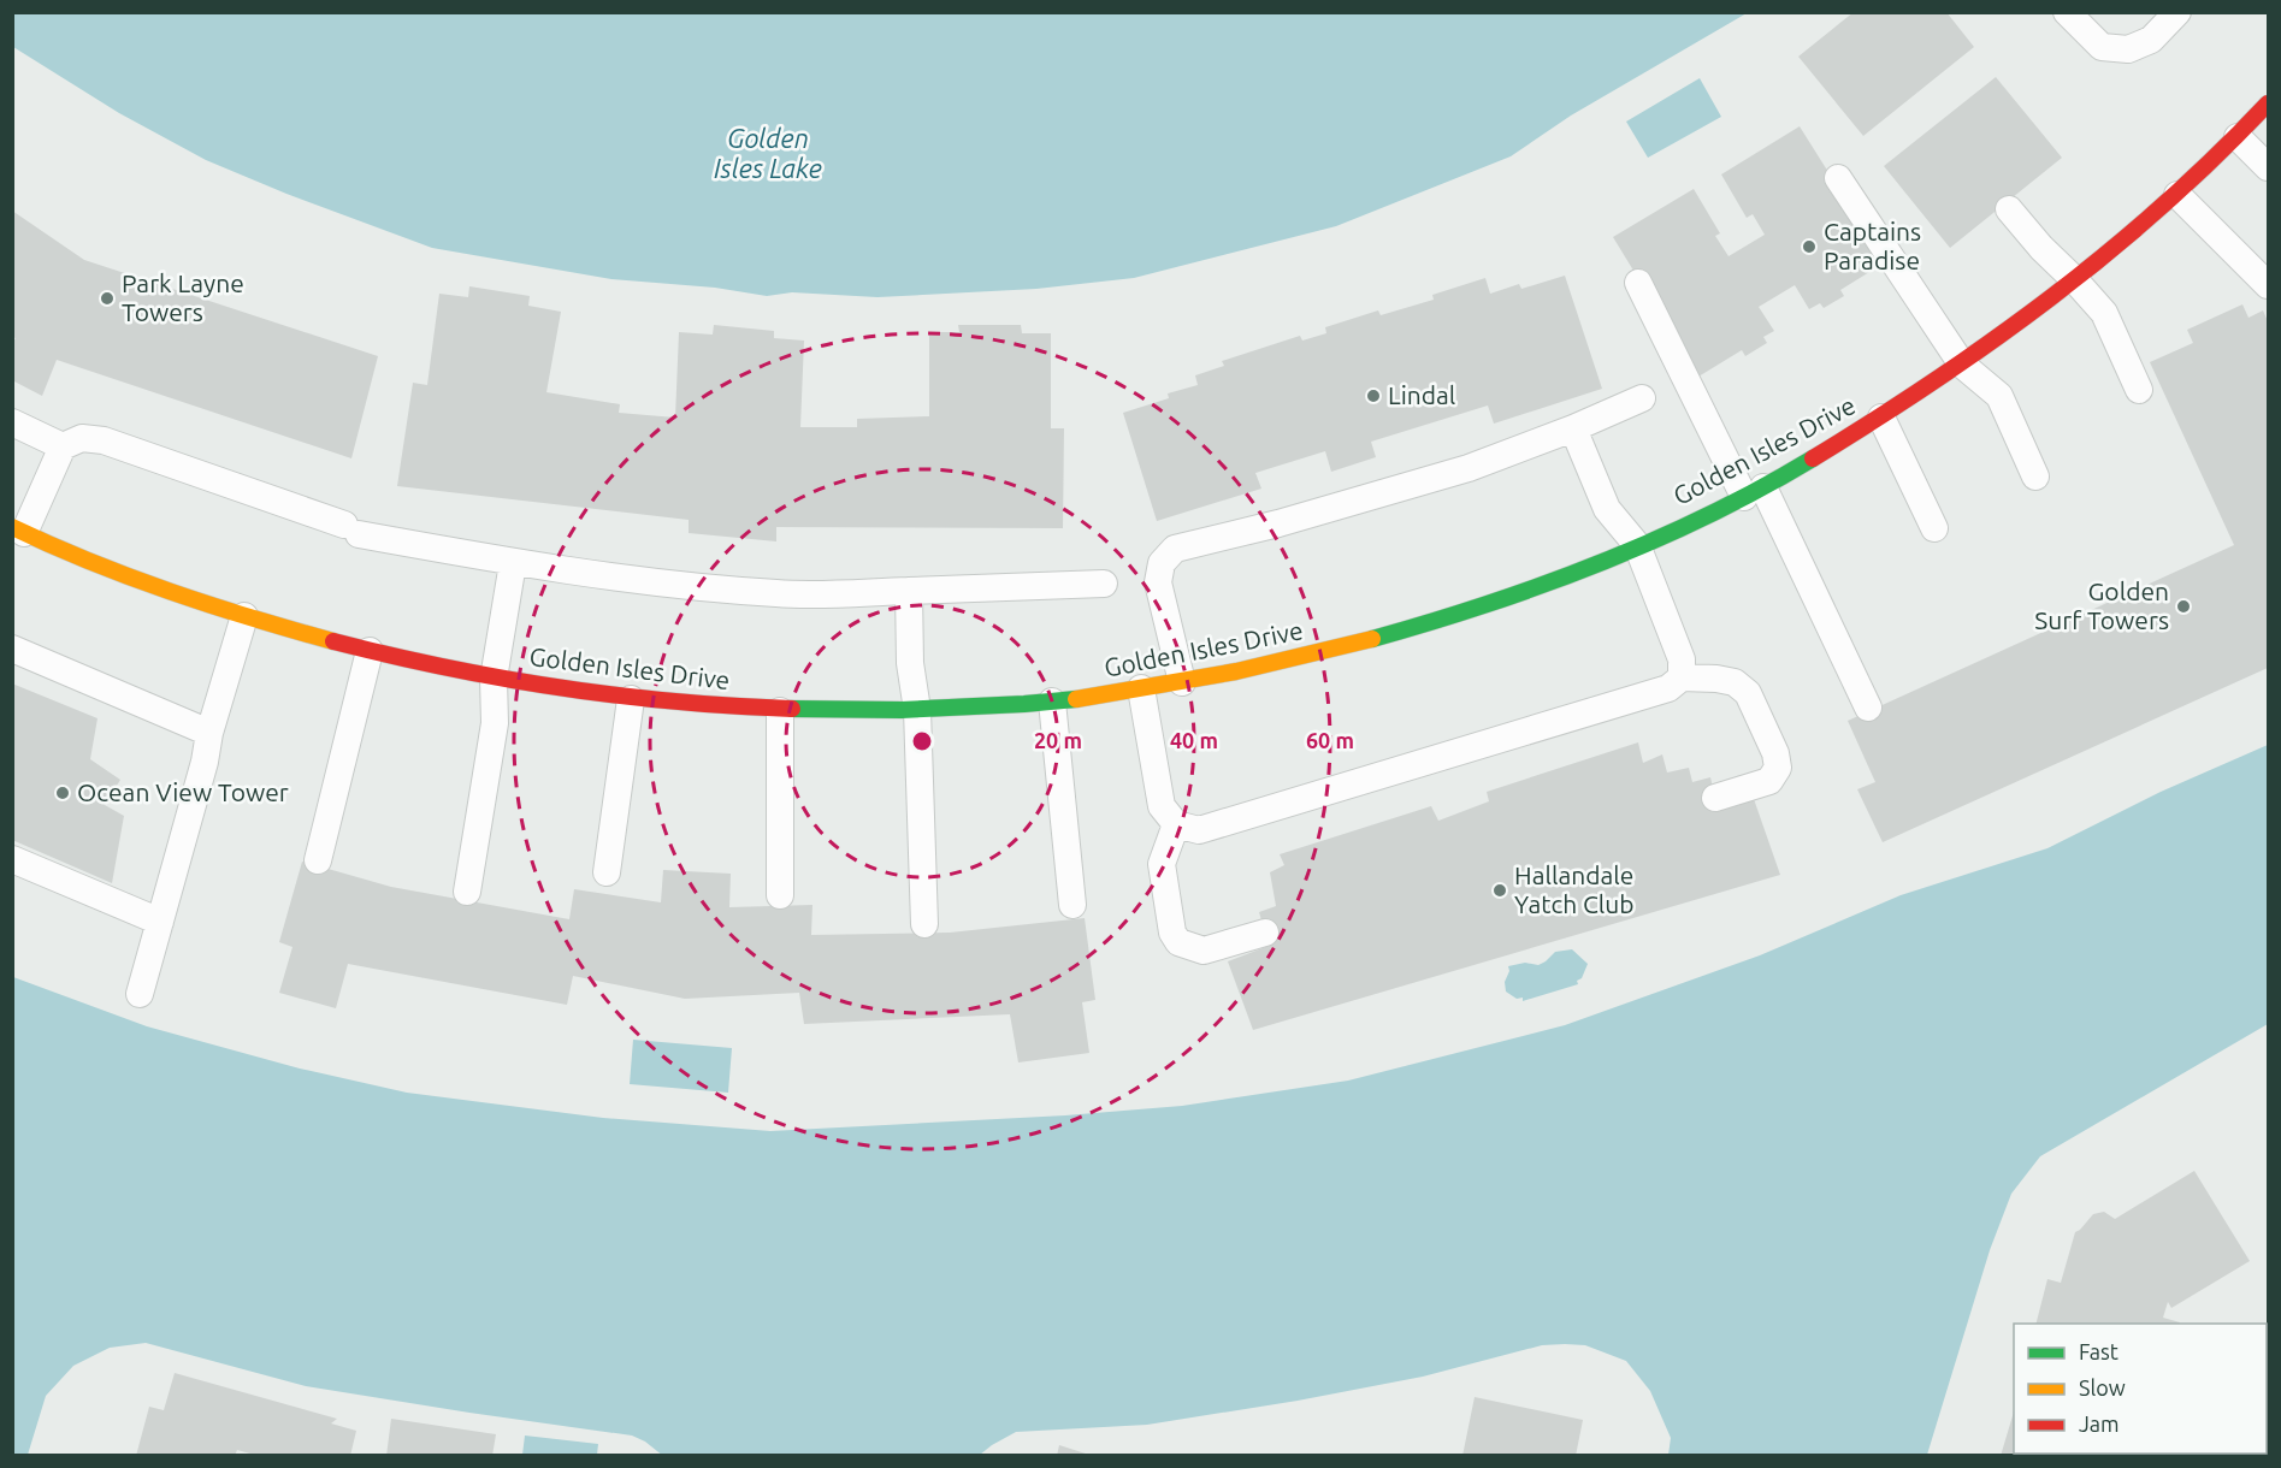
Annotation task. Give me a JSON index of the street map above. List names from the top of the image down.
{
  "streets": {
    "street": ["Golden Isles Drive"]
  },
  "water": ["Golden Isles Lake"],
  "places": [
    "Captains Paradise",
    "Park Layne Towers",
    "Lindal",
    "Golden Surf Towers",
    "Ocean View Tower",
    "Hallandale Yatch Club"
  ],
  "legend": ["Fast", "Slow", "Jam"],
  "rings": ["20 m", "40 m", "60 m"]
}
